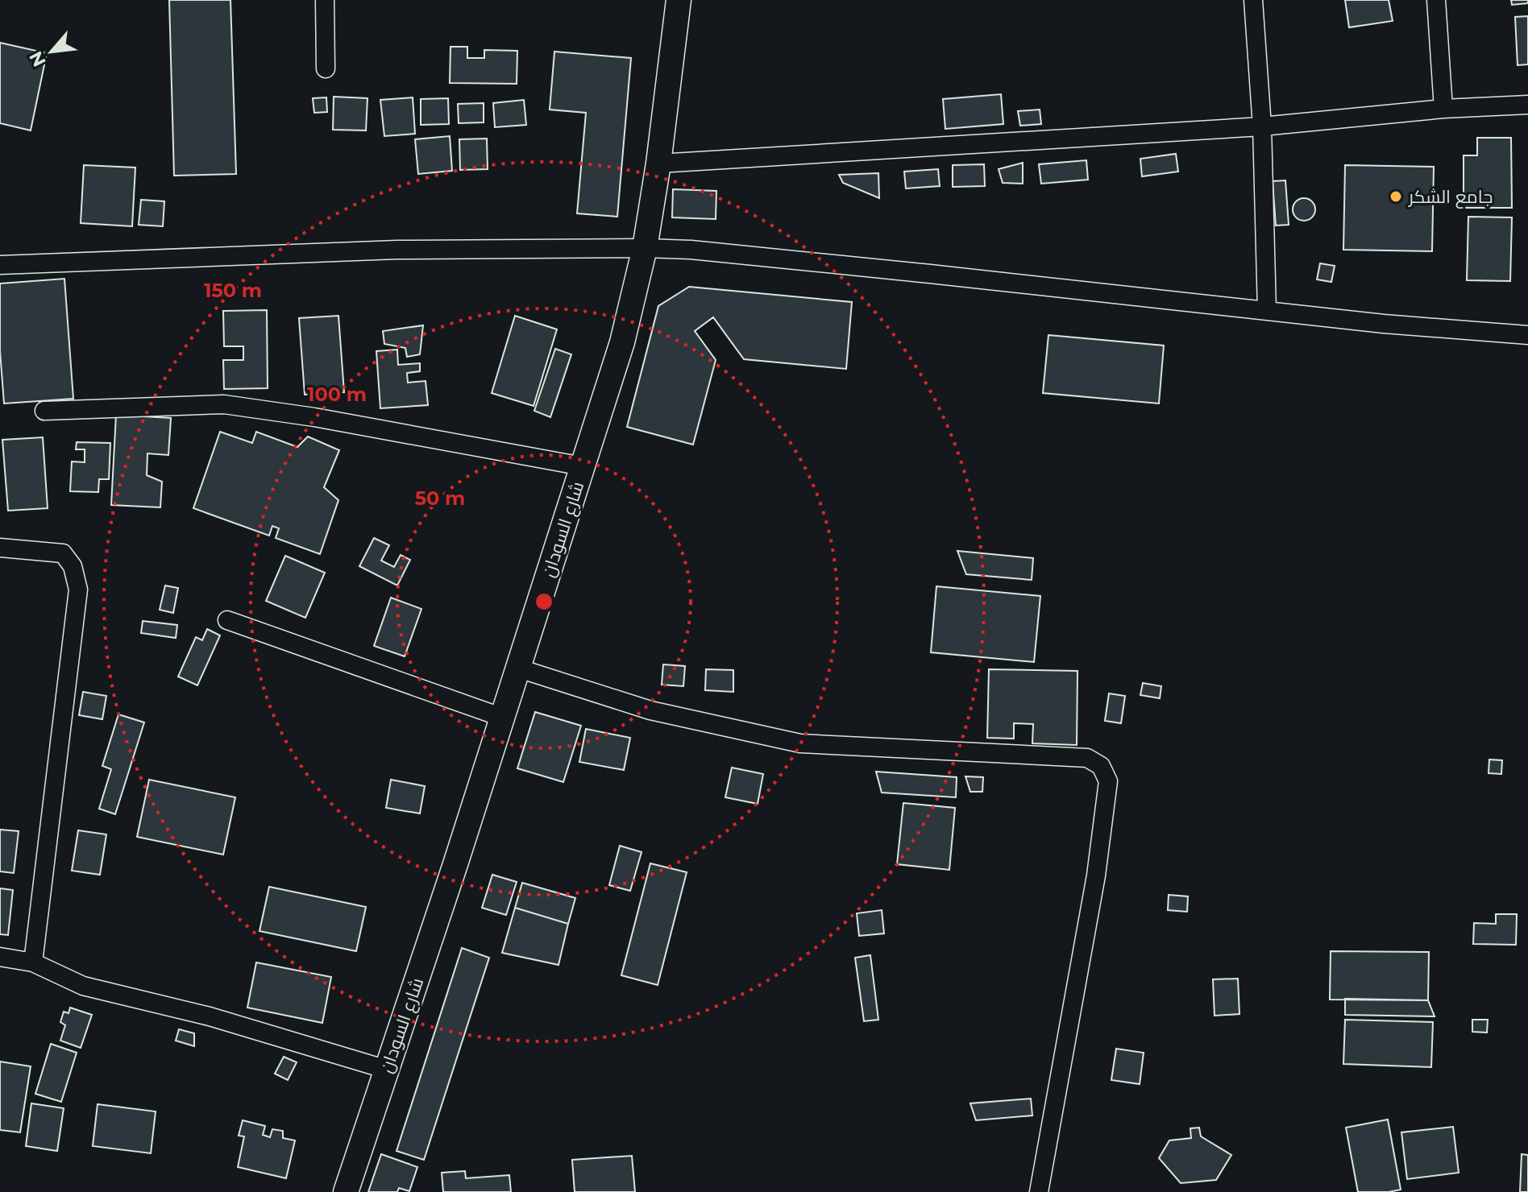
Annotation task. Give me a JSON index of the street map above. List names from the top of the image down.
{
  "streets": {
    "main road": ["شارع السودان"]
  },
  "places": ["جامع الشكر"],
  "north": "bottom left",
  "rings": ["150 m", "100 m", "50 m"]
}
